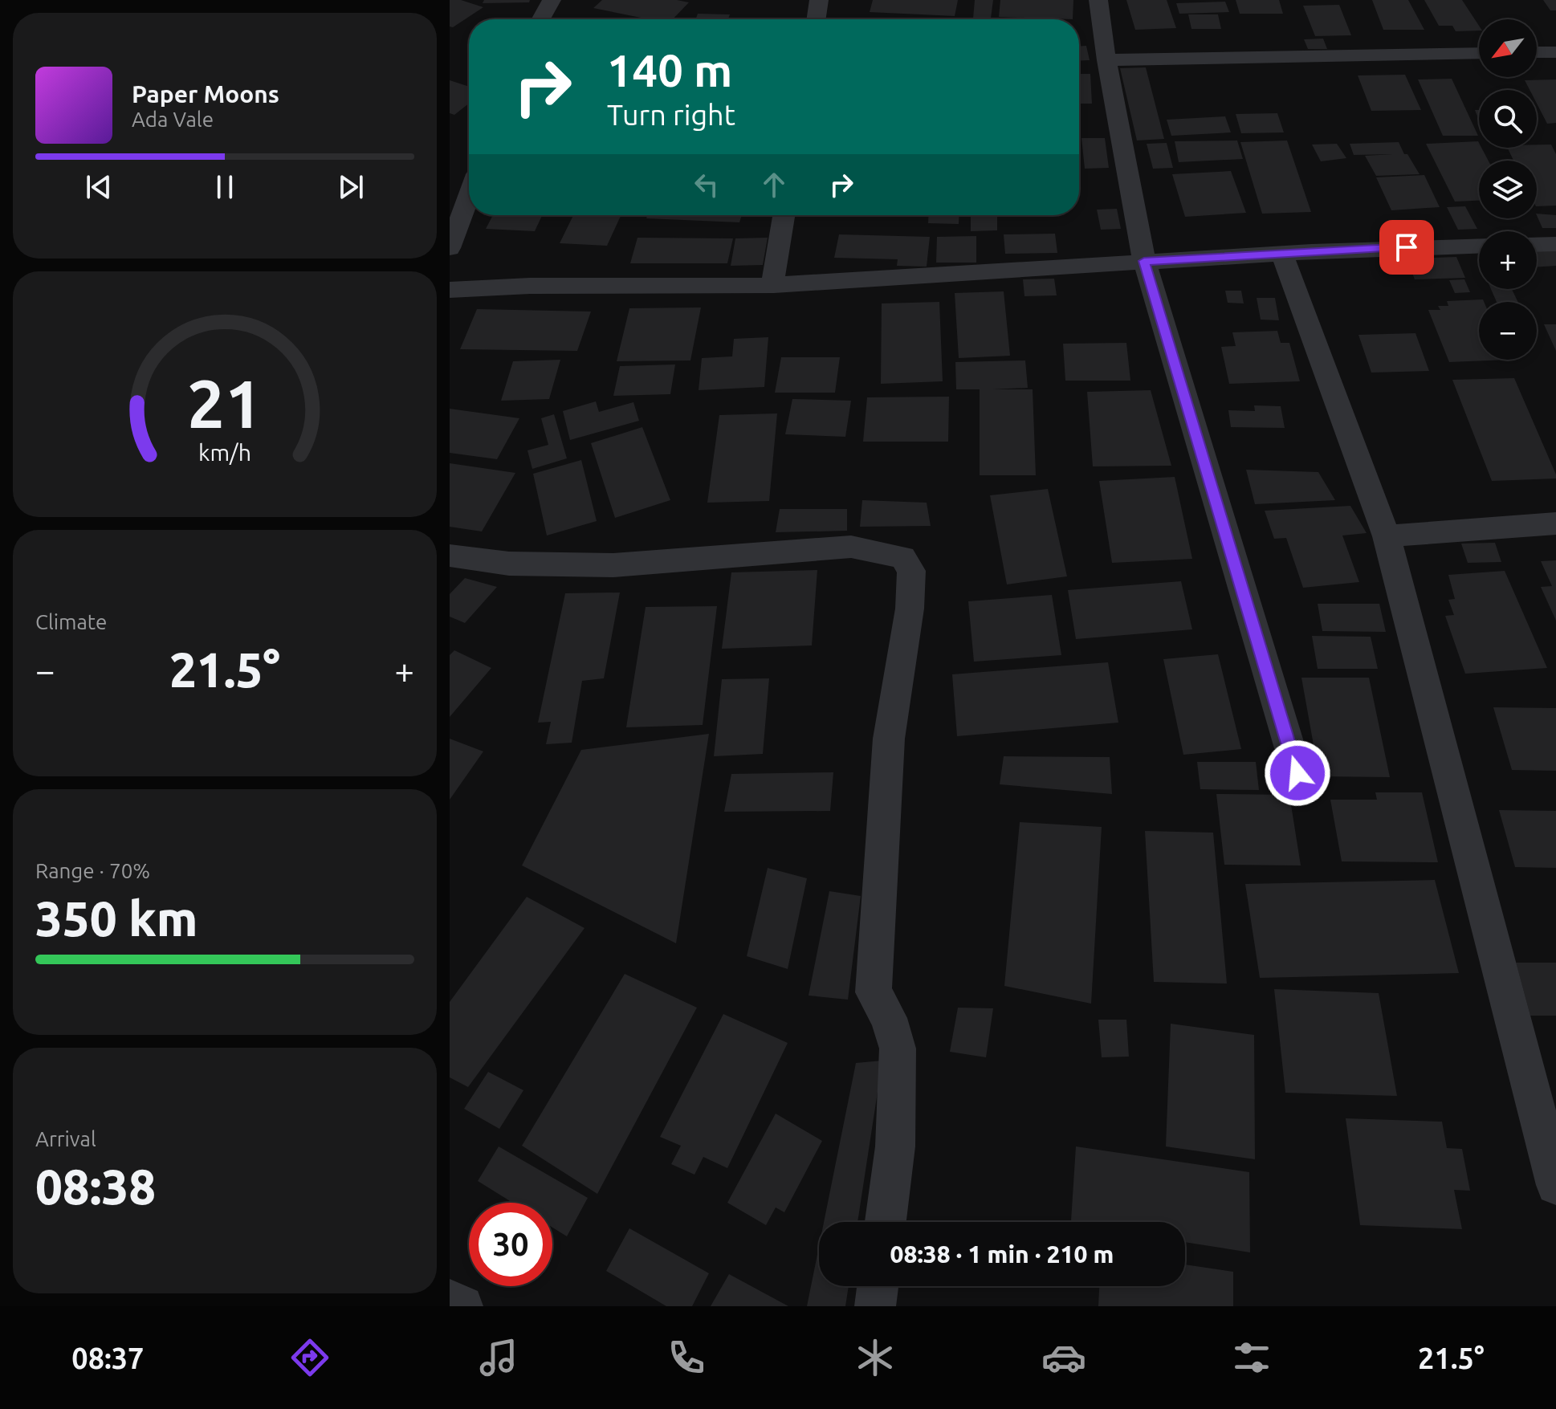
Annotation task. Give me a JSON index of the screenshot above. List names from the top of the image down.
{
  "north": "bottom left",
  "page": {
    "map_buttons": ["+", "−"],
    "turn": ["140 m", "Turn right"],
    "song": ["Paper Moons", "Ada Vale"],
    "tile": [
      "Climate",
      ["Range · 70%", "350 km"],
      ["Arrival", "08:38"]
    ],
    "heat": ["−", "21.5°", "+"],
    "limit": "30",
    "trip": "08:38 · 1 min · 210 m",
    "tabs": ["08:37", "21.5°"],
    "gauge": ["21", "km/h"]
  }
}
